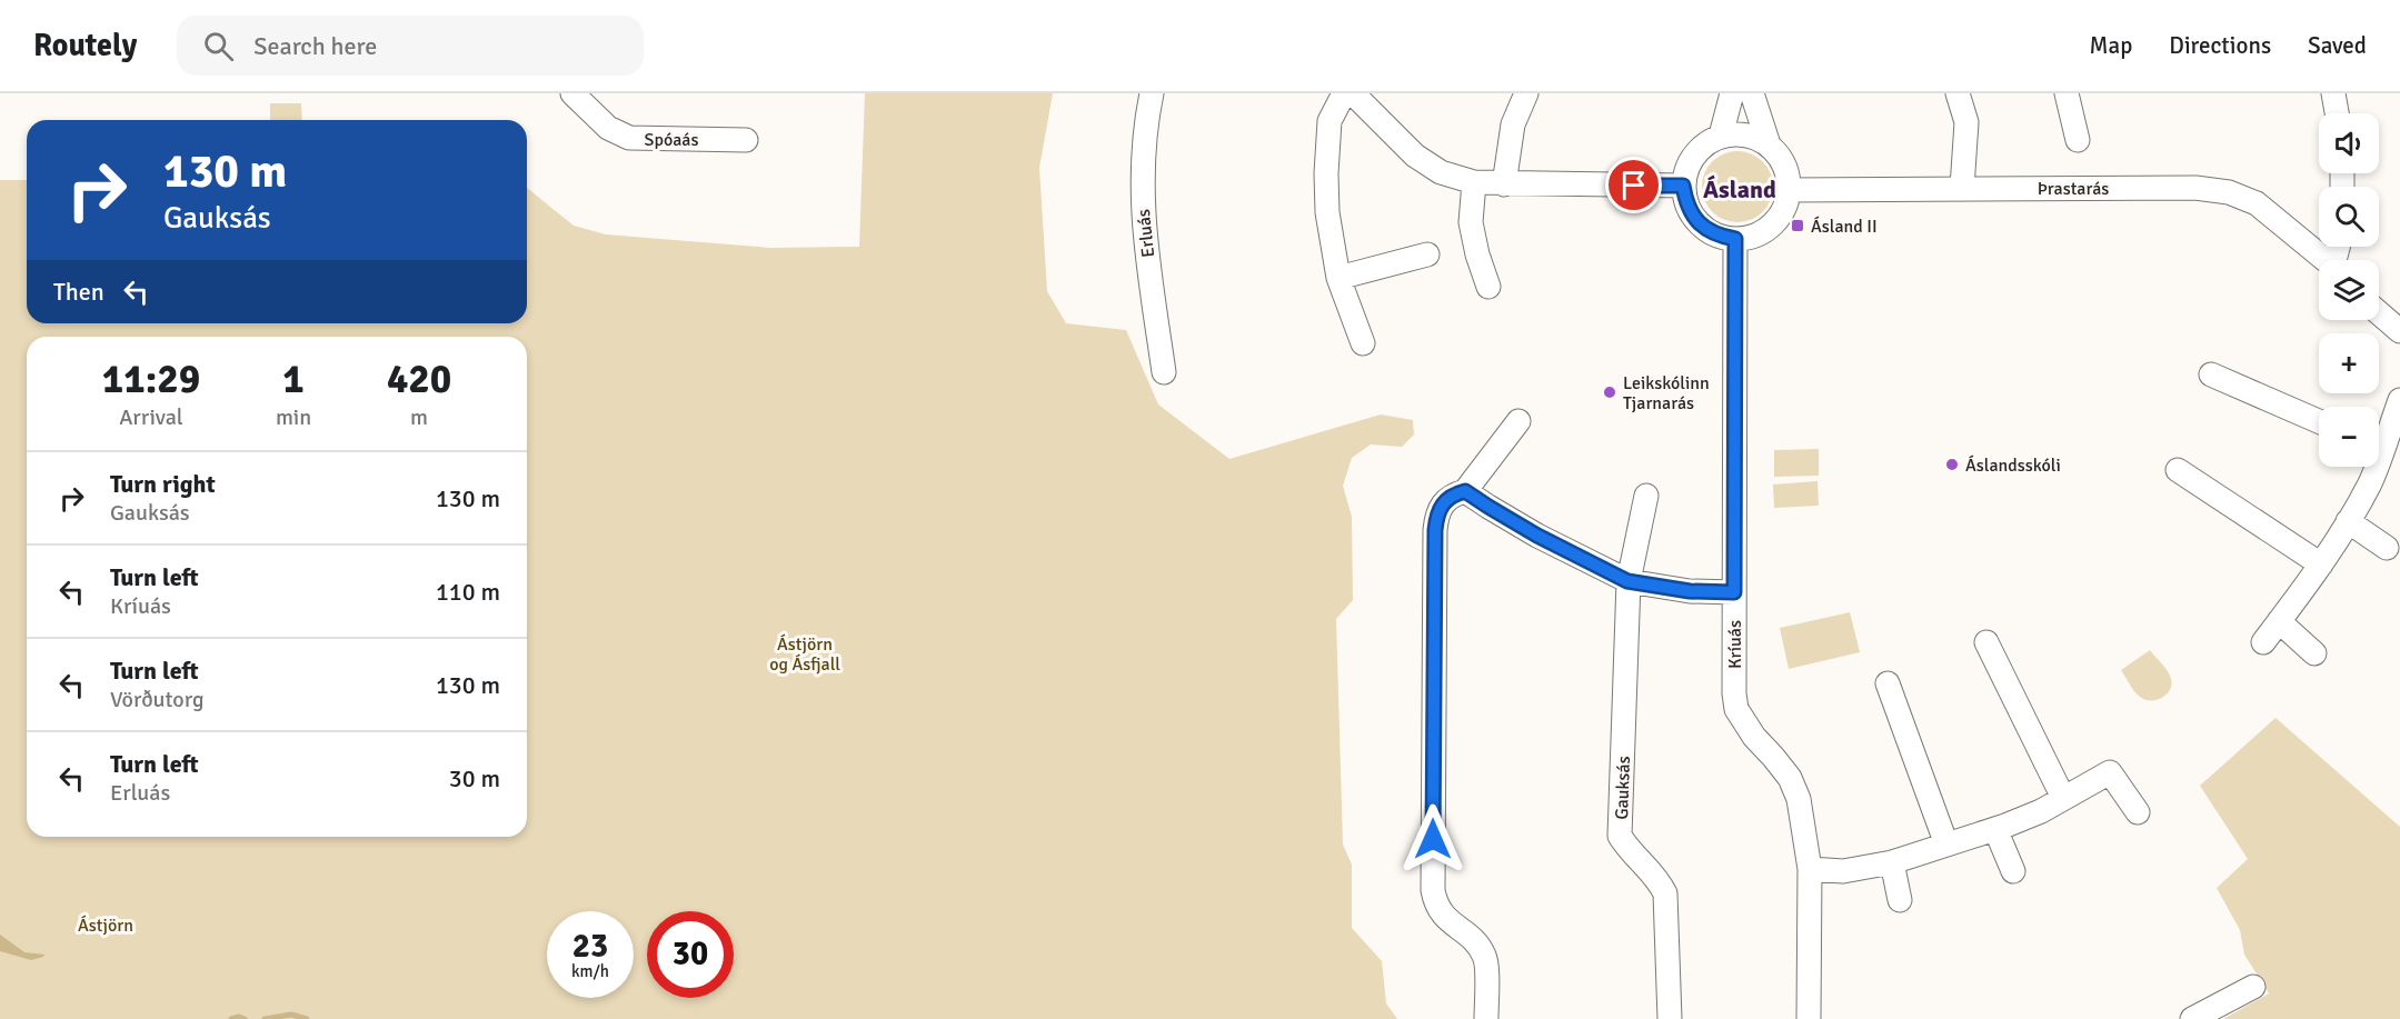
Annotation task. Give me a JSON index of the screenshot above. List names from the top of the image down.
{
  "streets": {
    "street": [
      "Spóaás",
      "Þrastarás",
      "Erluás",
      "Kríuás",
      "Gauksás"
    ]
  },
  "crossings": [
    ["Þrastarás", "Kríuás"]
  ],
  "districts": ["Ásland"],
  "parks": ["Ástjörn og Ásfjall", "Ástjörn"],
  "places": {
    "transit": ["Ásland II"],
    "other": ["Leikskólinn Tjarnarás", "Áslandsskóli"]
  },
  "page": {
    "header": "Routely",
    "search": "Search here",
    "nav": ["Map", "Directions", "Saved"],
    "map_buttons": ["+", "−"],
    "turn": ["130 m", "Gauksás"],
    "then": "Then",
    "eta": [
      "11:29",
      "Arrival",
      "1",
      "min",
      "420",
      "m"
    ],
    "list": [
      {
        "name": "Turn right",
        "note": "Gauksás",
        "value": "130 m"
      },
      {
        "name": "Turn left",
        "note": "Kríuás",
        "value": "110 m"
      },
      {
        "name": "Turn left",
        "note": "Vörðutorg",
        "value": "130 m"
      },
      {
        "name": "Turn left",
        "note": "Erluás",
        "value": "30 m"
      }
    ],
    "speed": "23 km/h",
    "limit": "30"
  }
}
